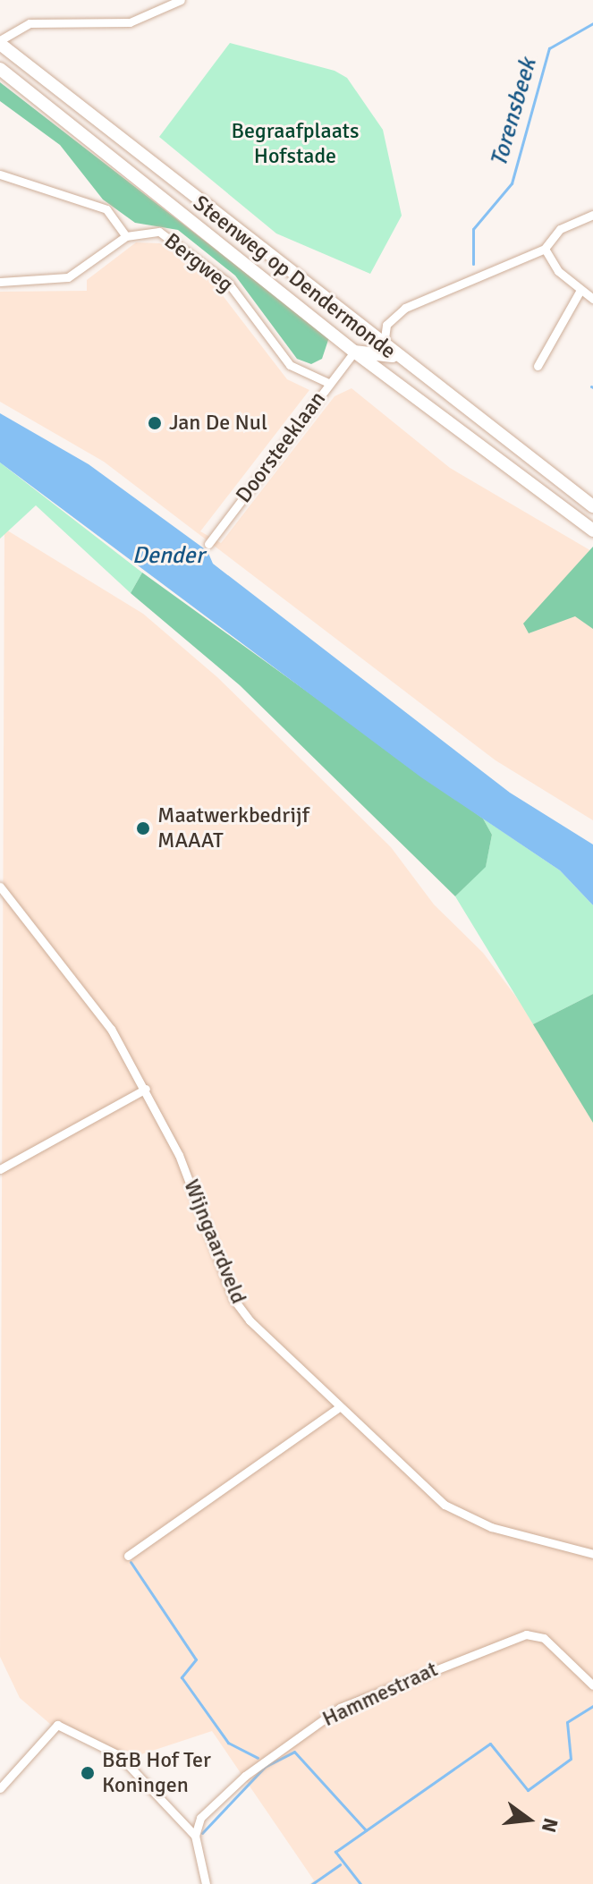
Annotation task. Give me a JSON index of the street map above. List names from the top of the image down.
{
  "streets": {
    "main road": ["Steenweg op Dendermonde"],
    "street": [
      "Bergweg",
      "Doorsteeklaan",
      "Wijngaardveld",
      "Hammestraat"
    ]
  },
  "crossings": [
    ["Bergweg", "Doorsteeklaan"],
    ["Steenweg op Dendermonde", "Doorsteeklaan"]
  ],
  "water": ["Torensbeek", "Dender"],
  "parks": ["Begraafplaats Hofstade"],
  "places": ["Jan De Nul", "Maatwerkbedrijf MAAAT", "B&B Hof Ter Koningen"],
  "north": "right"
}
